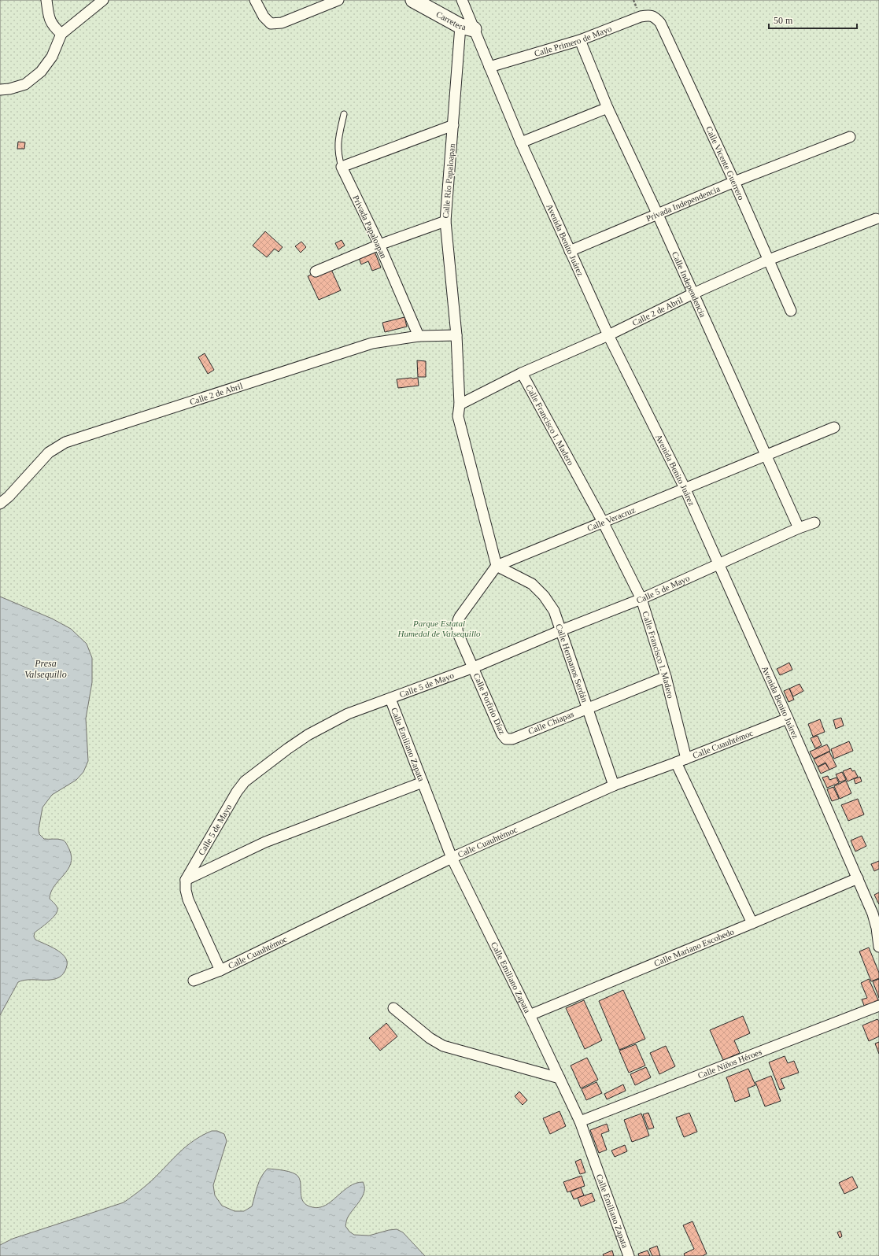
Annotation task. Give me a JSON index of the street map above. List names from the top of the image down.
{
  "streets": {
    "street": [
      "Carretera",
      "Calle Primero de Mayo",
      "Calle Vicente Guerrero",
      "Calle Río Papaloapan",
      "Privada Independencia",
      "Privada Papaloapan",
      "Avenida Benito Juárez",
      "Calle Independencia",
      "Calle 2 de Abril",
      "Calle Francisco I. Madero",
      "Calle Veracruz",
      "Calle 5 de Mayo",
      "Calle Hermanos Serdán",
      "Calle Porfirio Díaz",
      "Calle Chiapas",
      "Calle Emiliano Zapata",
      "Calle Cuauhtémoc",
      "Calle Mariano Escobedo",
      "Calle Niños Héroes"
    ]
  },
  "crossings": [
    ["Carretera", "Calle Río Papaloapan"],
    ["Carretera", "Avenida Benito Juárez"],
    ["Calle Primero de Mayo", "Calle Vicente Guerrero"],
    ["Calle Primero de Mayo", "Avenida Benito Juárez"],
    ["Calle Primero de Mayo", "Calle Independencia"],
    ["Calle Vicente Guerrero", "Privada Independencia"],
    ["Calle Vicente Guerrero", "Calle 2 de Abril"],
    ["Calle Río Papaloapan", "Avenida Benito Juárez"],
    ["Calle Río Papaloapan", "Calle 2 de Abril"],
    ["Calle Río Papaloapan", "Calle Veracruz"],
    ["Calle Río Papaloapan", "Calle Hermanos Serdán"],
    ["Privada Independencia", "Avenida Benito Juárez"],
    ["Privada Independencia", "Calle Independencia"],
    ["Privada Papaloapan", "Calle 2 de Abril"],
    ["Avenida Benito Juárez", "Calle 2 de Abril"],
    ["Avenida Benito Juárez", "Calle Veracruz"],
    ["Avenida Benito Juárez", "Calle 5 de Mayo"],
    ["Avenida Benito Juárez", "Calle Cuauhtémoc"],
    ["Avenida Benito Juárez", "Calle Mariano Escobedo"],
    ["Calle Independencia", "Calle 2 de Abril"],
    ["Calle Independencia", "Calle Veracruz"],
    ["Calle Independencia", "Calle 5 de Mayo"],
    ["Calle 2 de Abril", "Calle Francisco I. Madero"],
    ["Calle Francisco I. Madero", "Calle Veracruz"],
    ["Calle Francisco I. Madero", "Calle 5 de Mayo"],
    ["Calle Francisco I. Madero", "Calle Chiapas"],
    ["Calle Francisco I. Madero", "Calle Cuauhtémoc"],
    ["Calle Veracruz", "Calle Hermanos Serdán"],
    ["Calle 5 de Mayo", "Calle Hermanos Serdán"],
    ["Calle 5 de Mayo", "Calle Porfirio Díaz"],
    ["Calle 5 de Mayo", "Calle Emiliano Zapata"],
    ["Calle Hermanos Serdán", "Calle Chiapas"],
    ["Calle Hermanos Serdán", "Calle Cuauhtémoc"],
    ["Calle Porfirio Díaz", "Calle Chiapas"],
    ["Calle Emiliano Zapata", "Calle Cuauhtémoc"],
    ["Calle Emiliano Zapata", "Calle Mariano Escobedo"],
    ["Calle Emiliano Zapata", "Calle Niños Héroes"]
  ],
  "water": ["Presa Valsequillo"],
  "parks": ["Parque Estatal Humedal de Valsequillo"],
  "scale_bar": "50 m"
}
